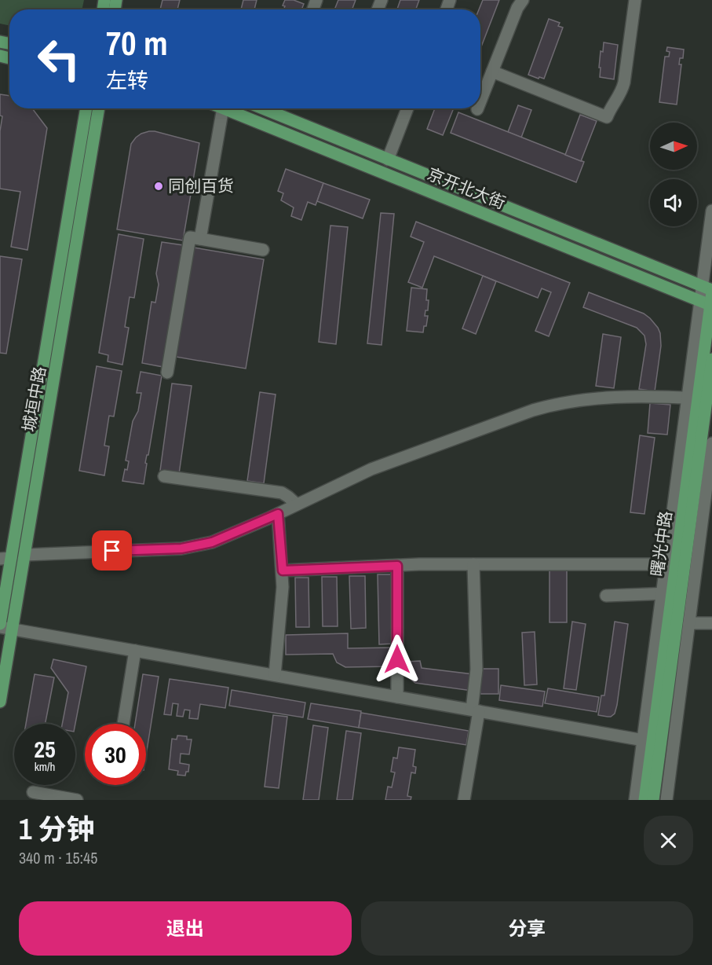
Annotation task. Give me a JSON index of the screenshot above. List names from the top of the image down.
{
  "streets": {
    "main road": ["京开北大街", "城垣中路", "曙光中路"]
  },
  "places": ["同创百货"],
  "north": "right",
  "page": {
    "turn": ["70 m", "左转"],
    "speed": "25 km/h",
    "limit": "30",
    "heading": ["1 分钟", "340 m · 15:45"],
    "buttons": ["退出", "分享"]
  }
}
